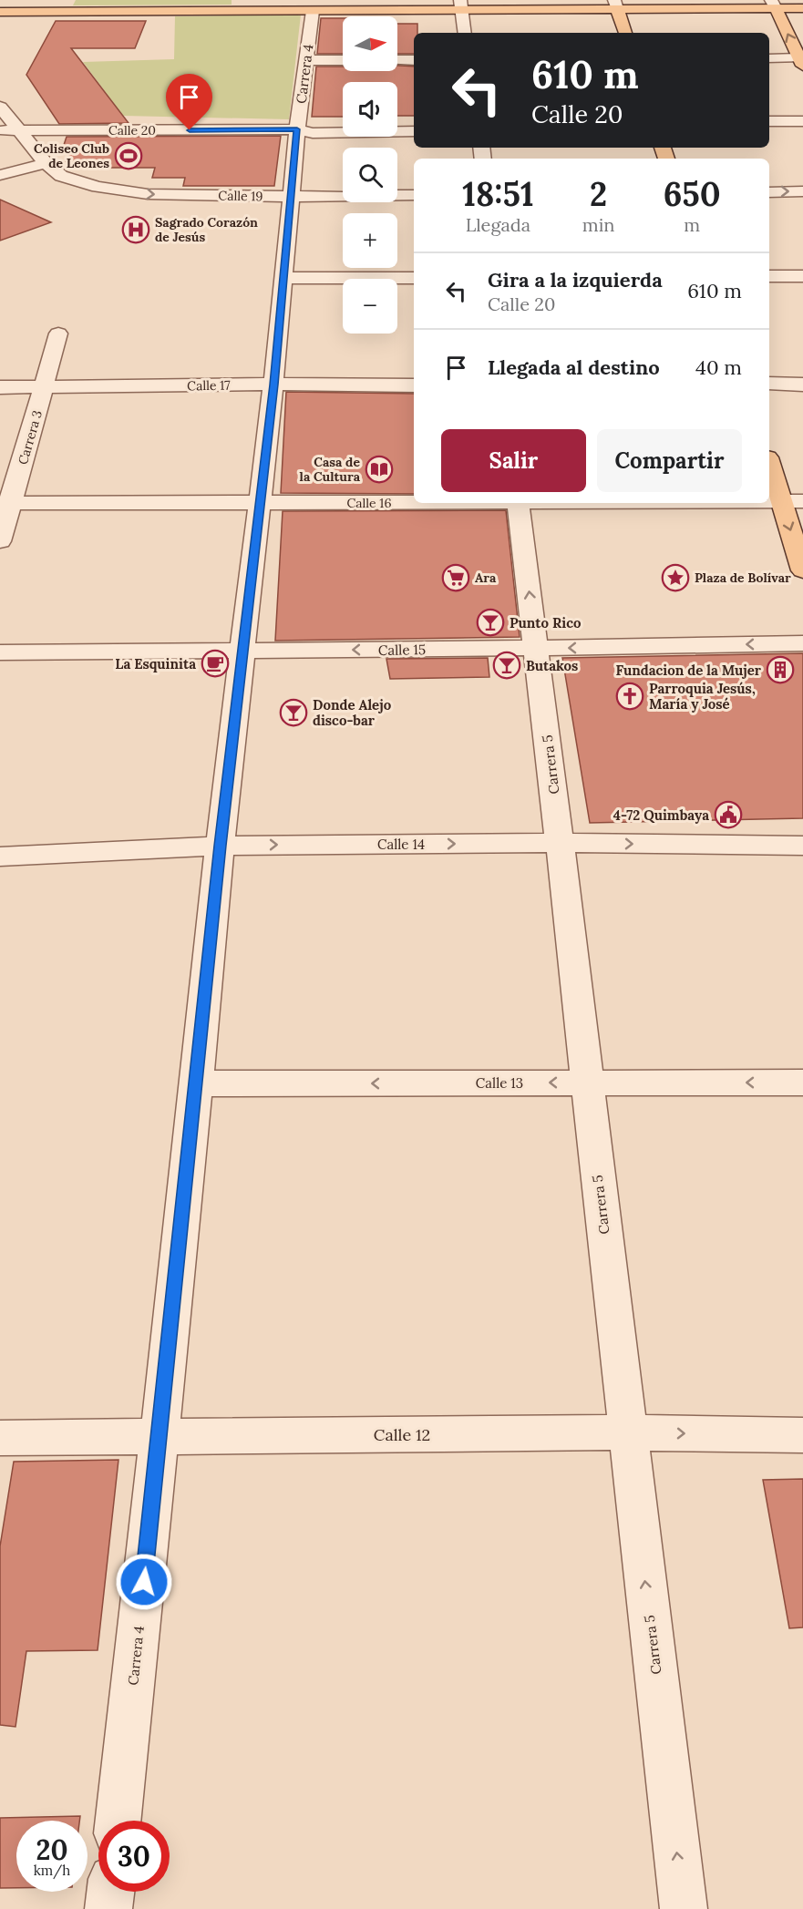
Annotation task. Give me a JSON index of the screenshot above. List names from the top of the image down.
{
  "streets": {
    "street": [
      "Carrera 4",
      "Calle 20",
      "Calle 19",
      "Calle 17",
      "Carrera 3",
      "Calle 16",
      "Calle 15",
      "Carrera 5",
      "Calle 14",
      "Calle 13",
      "Calle 12"
    ]
  },
  "crossings": [
    ["Carrera 4", "Calle 20"],
    ["Carrera 4", "Calle 19"],
    ["Carrera 4", "Calle 17"],
    ["Carrera 4", "Calle 16"],
    ["Carrera 4", "Calle 15"],
    ["Carrera 4", "Calle 14"],
    ["Carrera 4", "Calle 13"],
    ["Carrera 4", "Calle 12"],
    ["Calle 20", "Calle 19"],
    ["Calle 17", "Carrera 3"],
    ["Carrera 3", "Calle 16"],
    ["Calle 15", "Carrera 5"],
    ["Carrera 5", "Calle 14"],
    ["Carrera 5", "Calle 13"],
    ["Carrera 5", "Calle 12"]
  ],
  "one_way": [
    "Calle 19",
    "Calle 15",
    "Carrera 5",
    "Calle 14",
    "Calle 13"
  ],
  "places": {
    "sports": ["Coliseo Club de Leones"],
    "hospital": ["Sagrado Corazón de Jesús"],
    "library": ["Casa de la Cultura"],
    "supermarket": ["Ara"],
    "place": ["Plaza de Bolívar"],
    "bar": ["Punto Rico", "Butakos", "Donde Alejo disco-bar"],
    "cafe": ["La Esquinita"],
    "building": ["Fundacion de la Mujer"],
    "church": ["Parroquia Jesús, María y José"],
    "public building": ["4-72 Quimbaya"]
  },
  "north": "right",
  "page": {
    "map_buttons": ["+", "−"],
    "turn": ["610 m", "Calle 20"],
    "eta": [
      "18:51",
      "Llegada",
      "2",
      "min",
      "650",
      "m"
    ],
    "list": [
      {
        "name": "Gira a la izquierda",
        "note": "Calle 20",
        "value": "610 m"
      },
      {
        "name": "Llegada al destino",
        "value": "40 m"
      }
    ],
    "buttons": ["Salir", "Compartir"],
    "speed": "20 km/h",
    "limit": "30"
  }
}
